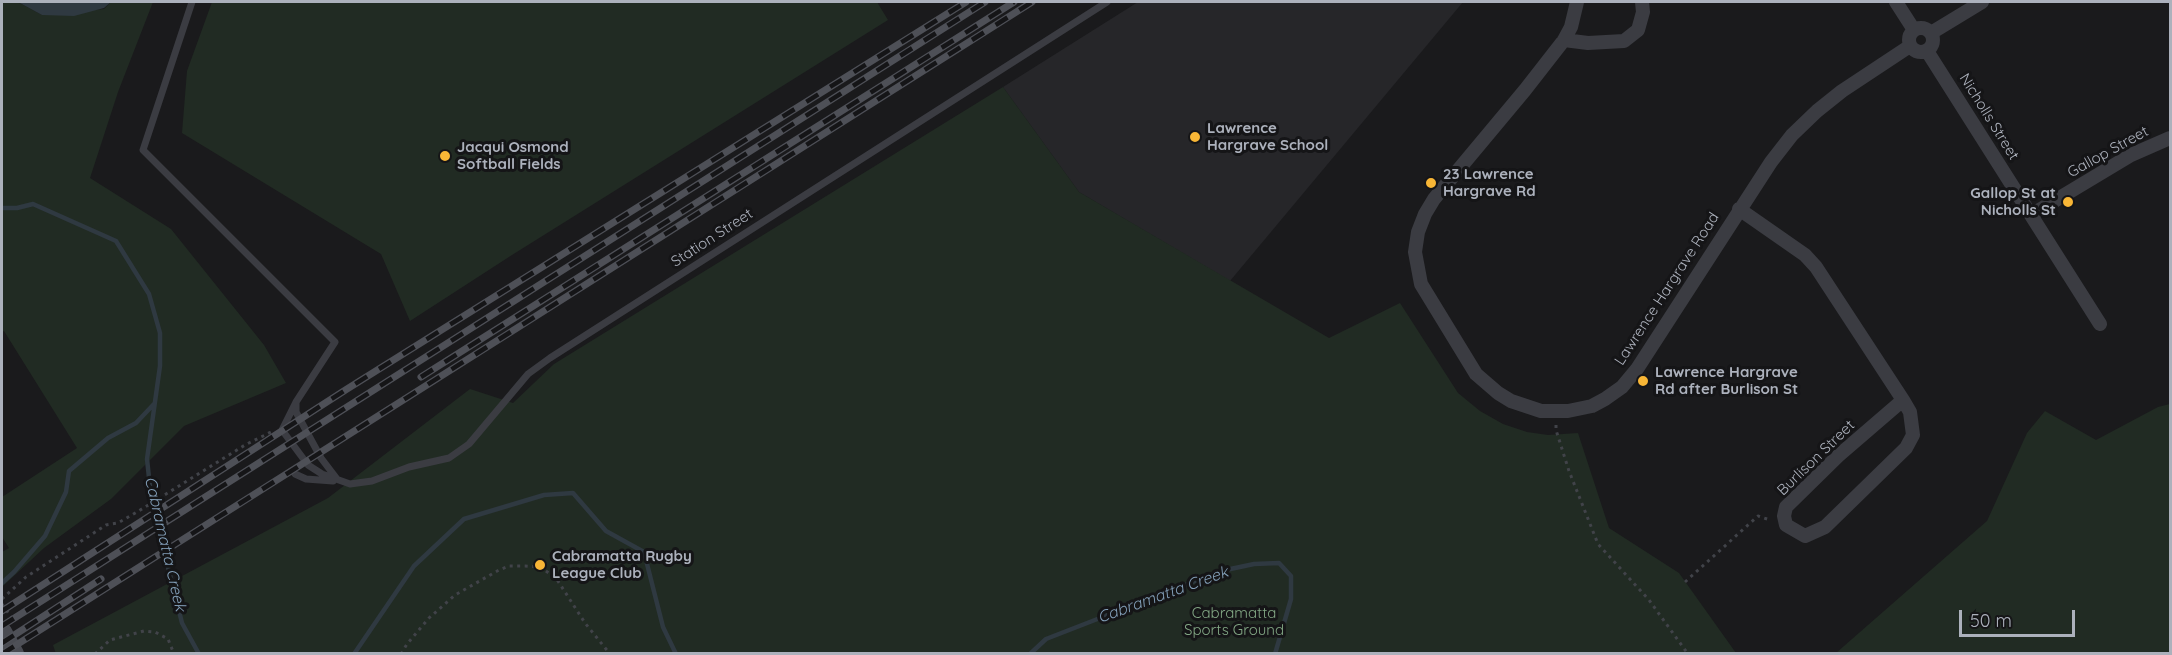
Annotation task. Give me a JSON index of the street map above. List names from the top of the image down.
{
  "streets": {
    "street": [
      "Nicholls Street",
      "Gallop Street",
      "Lawrence Hargrave Road",
      "Burlison Street"
    ],
    "lane": ["Station Street"]
  },
  "crossings": [
    ["Nicholls Street", "Gallop Street"],
    ["Nicholls Street", "Lawrence Hargrave Road"]
  ],
  "water": ["Cabramatta Creek"],
  "parks": ["Cabramatta Sports Ground"],
  "places": [
    "Lawrence Hargrave School",
    "Jacqui Osmond Softball Fields",
    "23 Lawrence Hargrave Rd",
    "Gallop St at Nicholls St",
    "Lawrence Hargrave Rd after Burlison St",
    "Cabramatta Rugby League Club"
  ],
  "scale_bar": "50 m"
}
